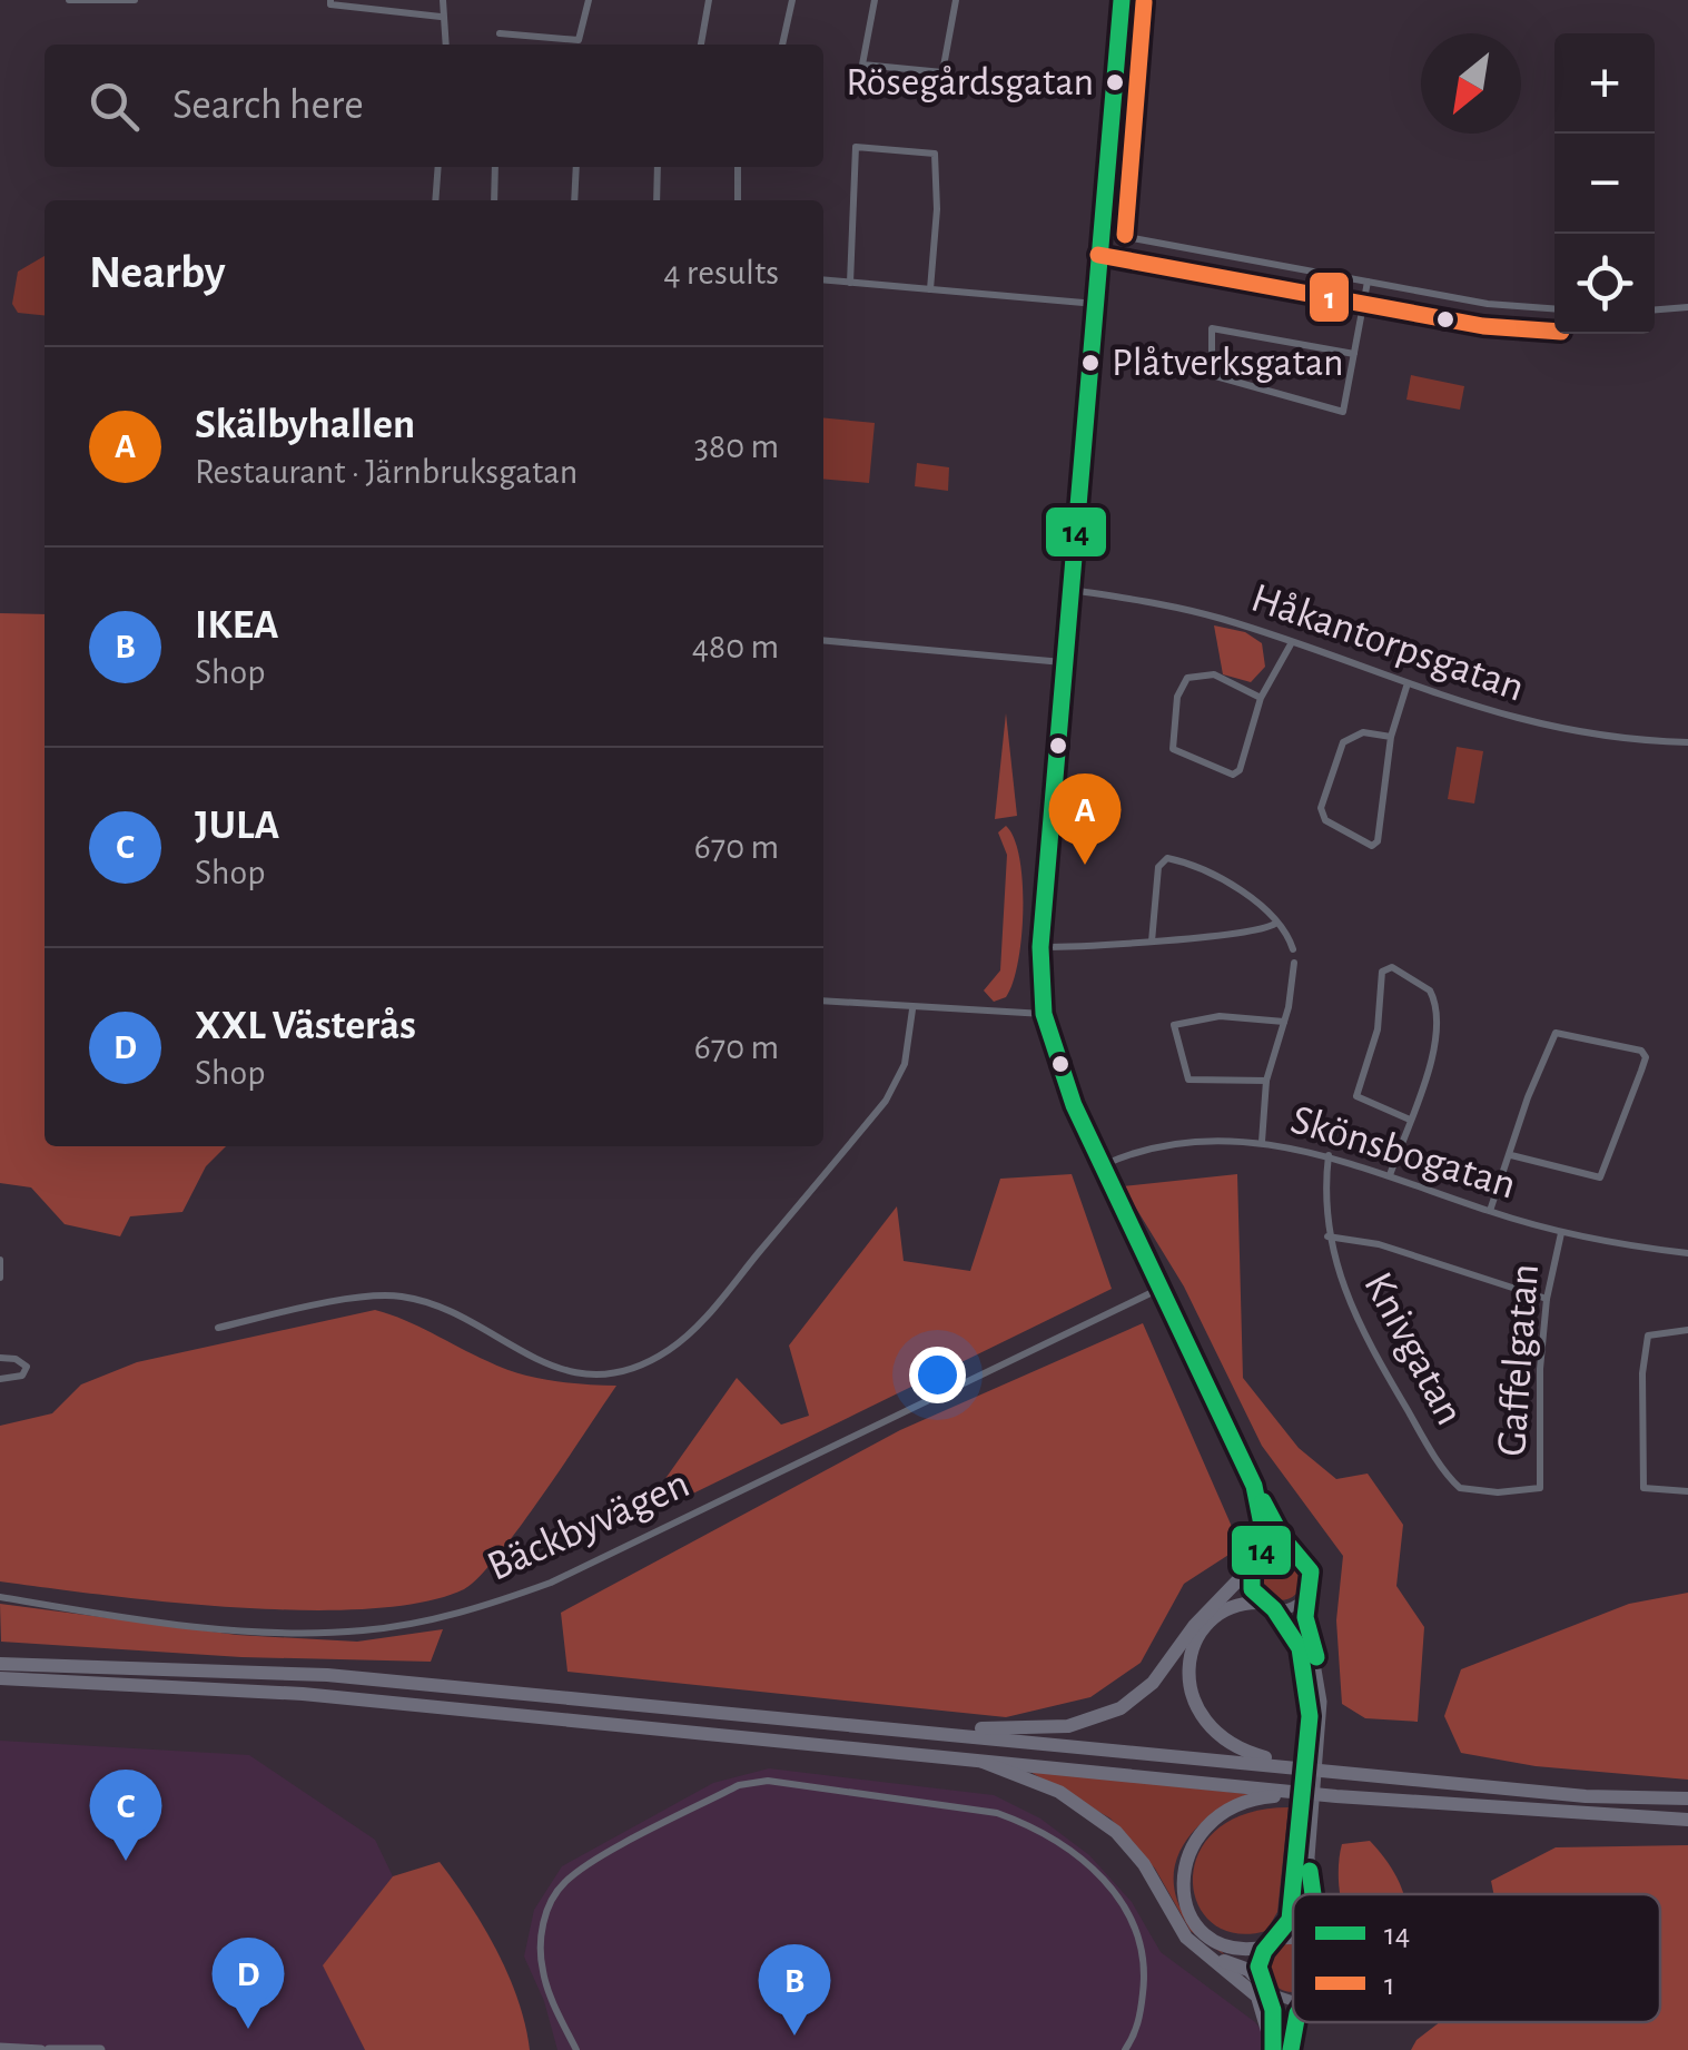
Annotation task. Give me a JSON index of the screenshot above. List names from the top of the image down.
{
  "streets": {
    "street": [
      "Håkantorpsgatan",
      "Skönsbogatan",
      "Knivgatan",
      "Gaffelgatan",
      "Bäckbyvägen"
    ]
  },
  "crossings": [
    ["Skönsbogatan", "Knivgatan"],
    ["Skönsbogatan", "Gaffelgatan"],
    ["Knivgatan", "Gaffelgatan"]
  ],
  "places": ["Rösegårdsgatan", "Plåtverksgatan"],
  "lines": ["transit line 14", "transit line 1"],
  "legend": ["14", "1"],
  "north": "bottom left",
  "page": {
    "map_buttons": ["+", "−"],
    "search": "Search here",
    "heading": ["Nearby", "4 results"],
    "list": [
      {
        "mark": "A",
        "name": "Skälbyhallen",
        "note": "Restaurant · Järnbruksgatan",
        "value": "380 m"
      },
      {
        "mark": "B",
        "name": "IKEA",
        "note": "Shop",
        "value": "480 m"
      },
      {
        "mark": "C",
        "name": "JULA",
        "note": "Shop",
        "value": "670 m"
      },
      {
        "mark": "D",
        "name": "XXL Västerås",
        "note": "Shop",
        "value": "670 m"
      }
    ],
    "pins": [
      "A",
      "C",
      "D",
      "B"
    ]
  }
}
